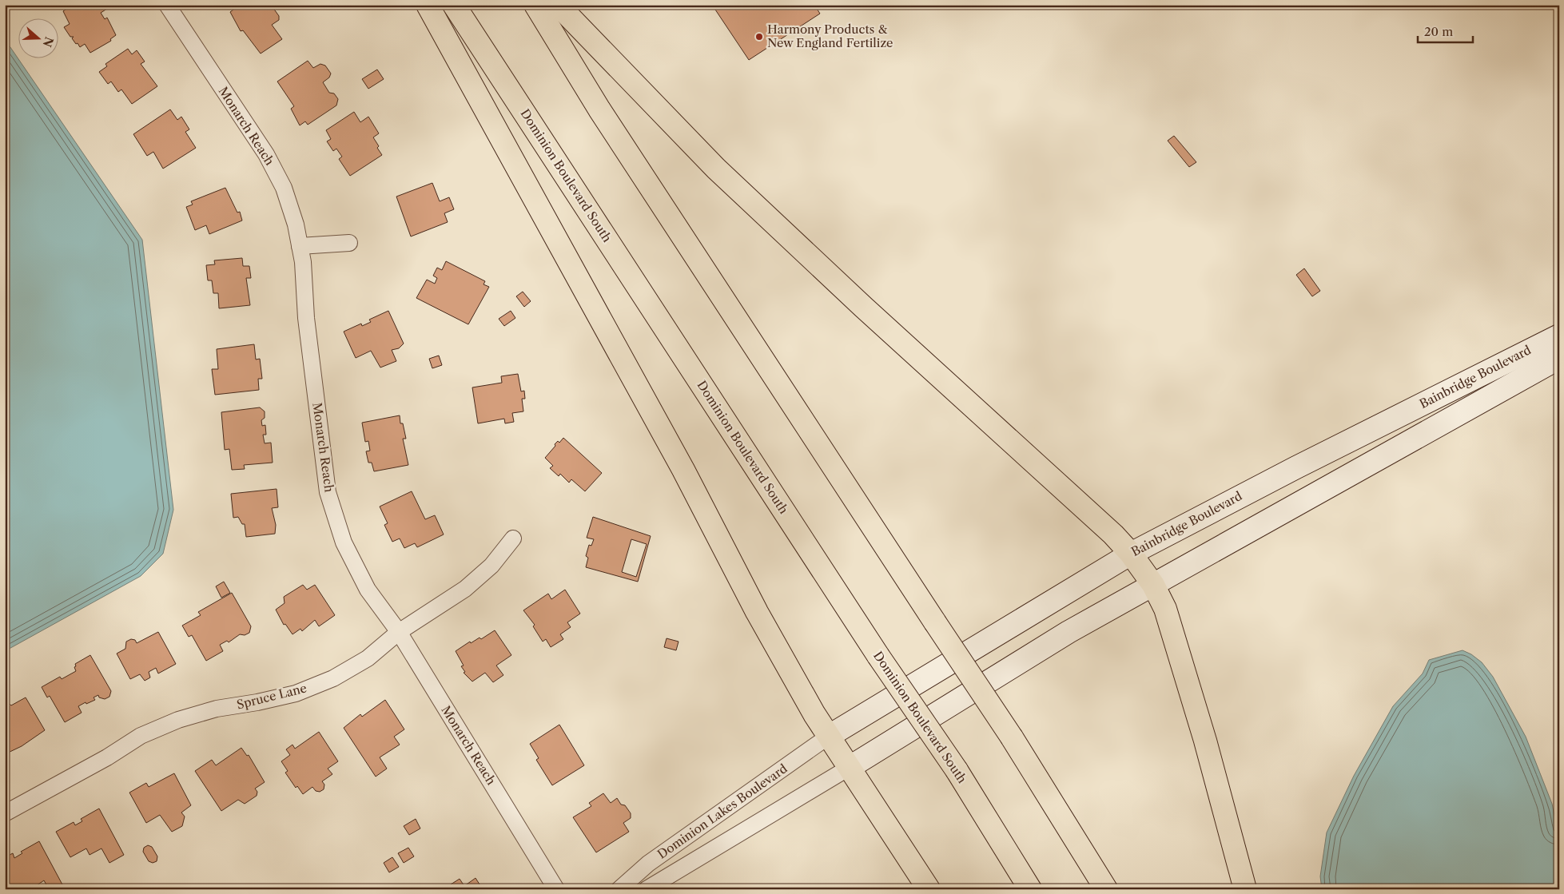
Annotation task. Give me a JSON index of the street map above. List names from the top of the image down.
{
  "streets": {
    "highway": ["Dominion Boulevard South"],
    "main road": ["Bainbridge Boulevard"],
    "street": ["Monarch Reach", "Spruce Lane", "Dominion Lakes Boulevard"]
  },
  "crossings": [
    ["Monarch Reach", "Spruce Lane"],
    ["Bainbridge Boulevard", "Dominion Lakes Boulevard"]
  ],
  "places": ["Harmony Products & New England Fertilize"],
  "scale_bar": "20 m",
  "north": "right"
}
